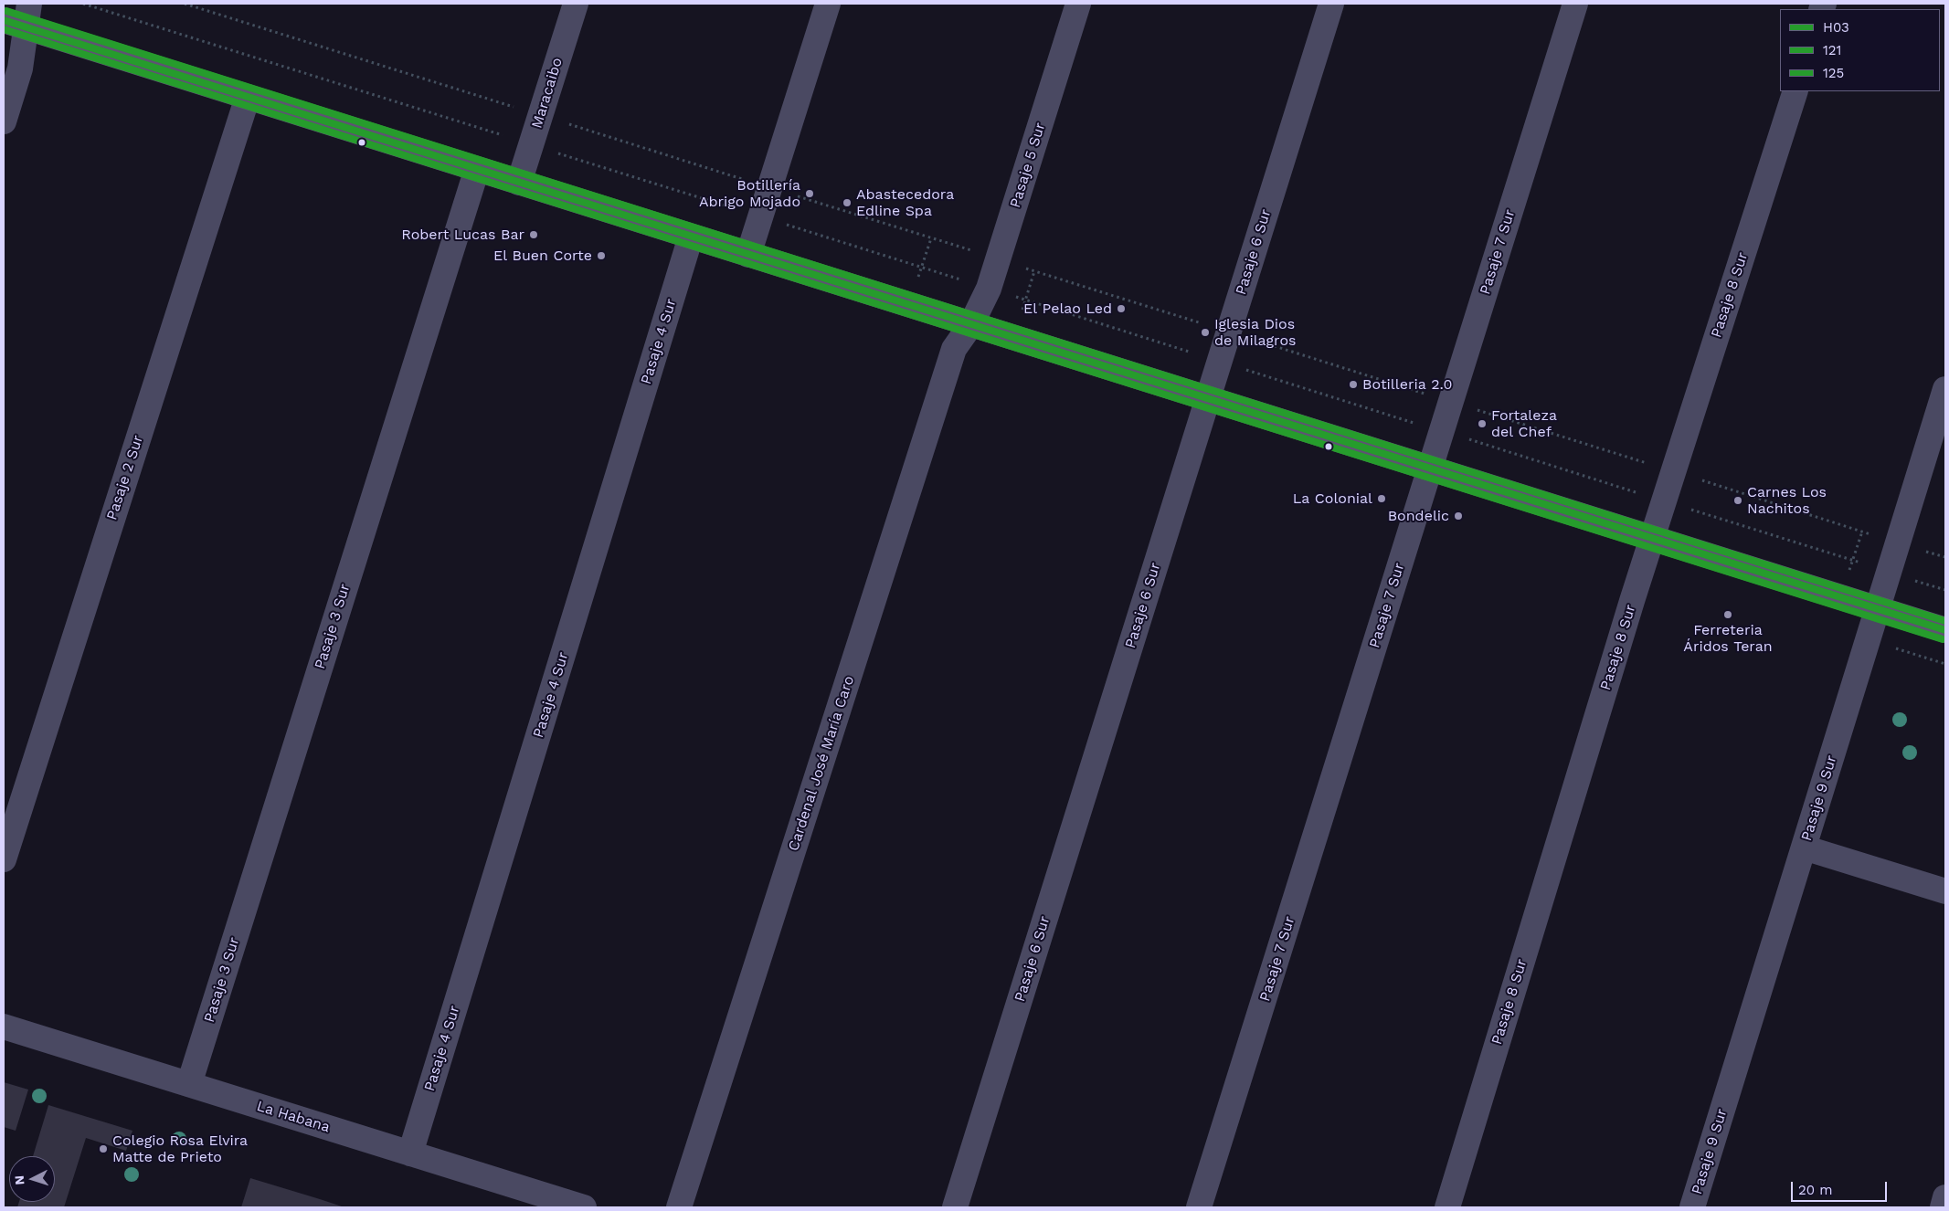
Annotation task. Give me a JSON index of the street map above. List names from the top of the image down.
{
  "streets": {
    "street": [
      "Maracaibo",
      "Pasaje 5 Sur",
      "Pasaje 6 Sur",
      "Pasaje 7 Sur",
      "Pasaje 8 Sur",
      "Pasaje 4 Sur",
      "Pasaje 2 Sur",
      "Pasaje 3 Sur",
      "Cardenal José María Caro",
      "Pasaje 9 Sur",
      "La Habana"
    ]
  },
  "crossings": [
    ["Pasaje 5 Sur", "Cardenal José María Caro"],
    ["Pasaje 4 Sur", "La Habana"],
    ["Pasaje 3 Sur", "La Habana"]
  ],
  "places": [
    "Botillería Abrigo Mojado",
    "Abastecedora Edline Spa",
    "Robert Lucas Bar",
    "El Buen Corte",
    "El Pelao Led",
    "Iglesia Dios de Milagros",
    "Botilleria 2.0",
    "Fortaleza del Chef",
    "La Colonial",
    "Carnes Los Nachitos",
    "Bondelic",
    "Ferreteria Áridos Teran",
    "Colegio Rosa Elvira Matte de Prieto"
  ],
  "lines": ["transit line 125", "transit line H03", "transit line 121"],
  "legend": ["H03", "121", "125"],
  "scale_bar": "20 m",
  "north": "left"
}
